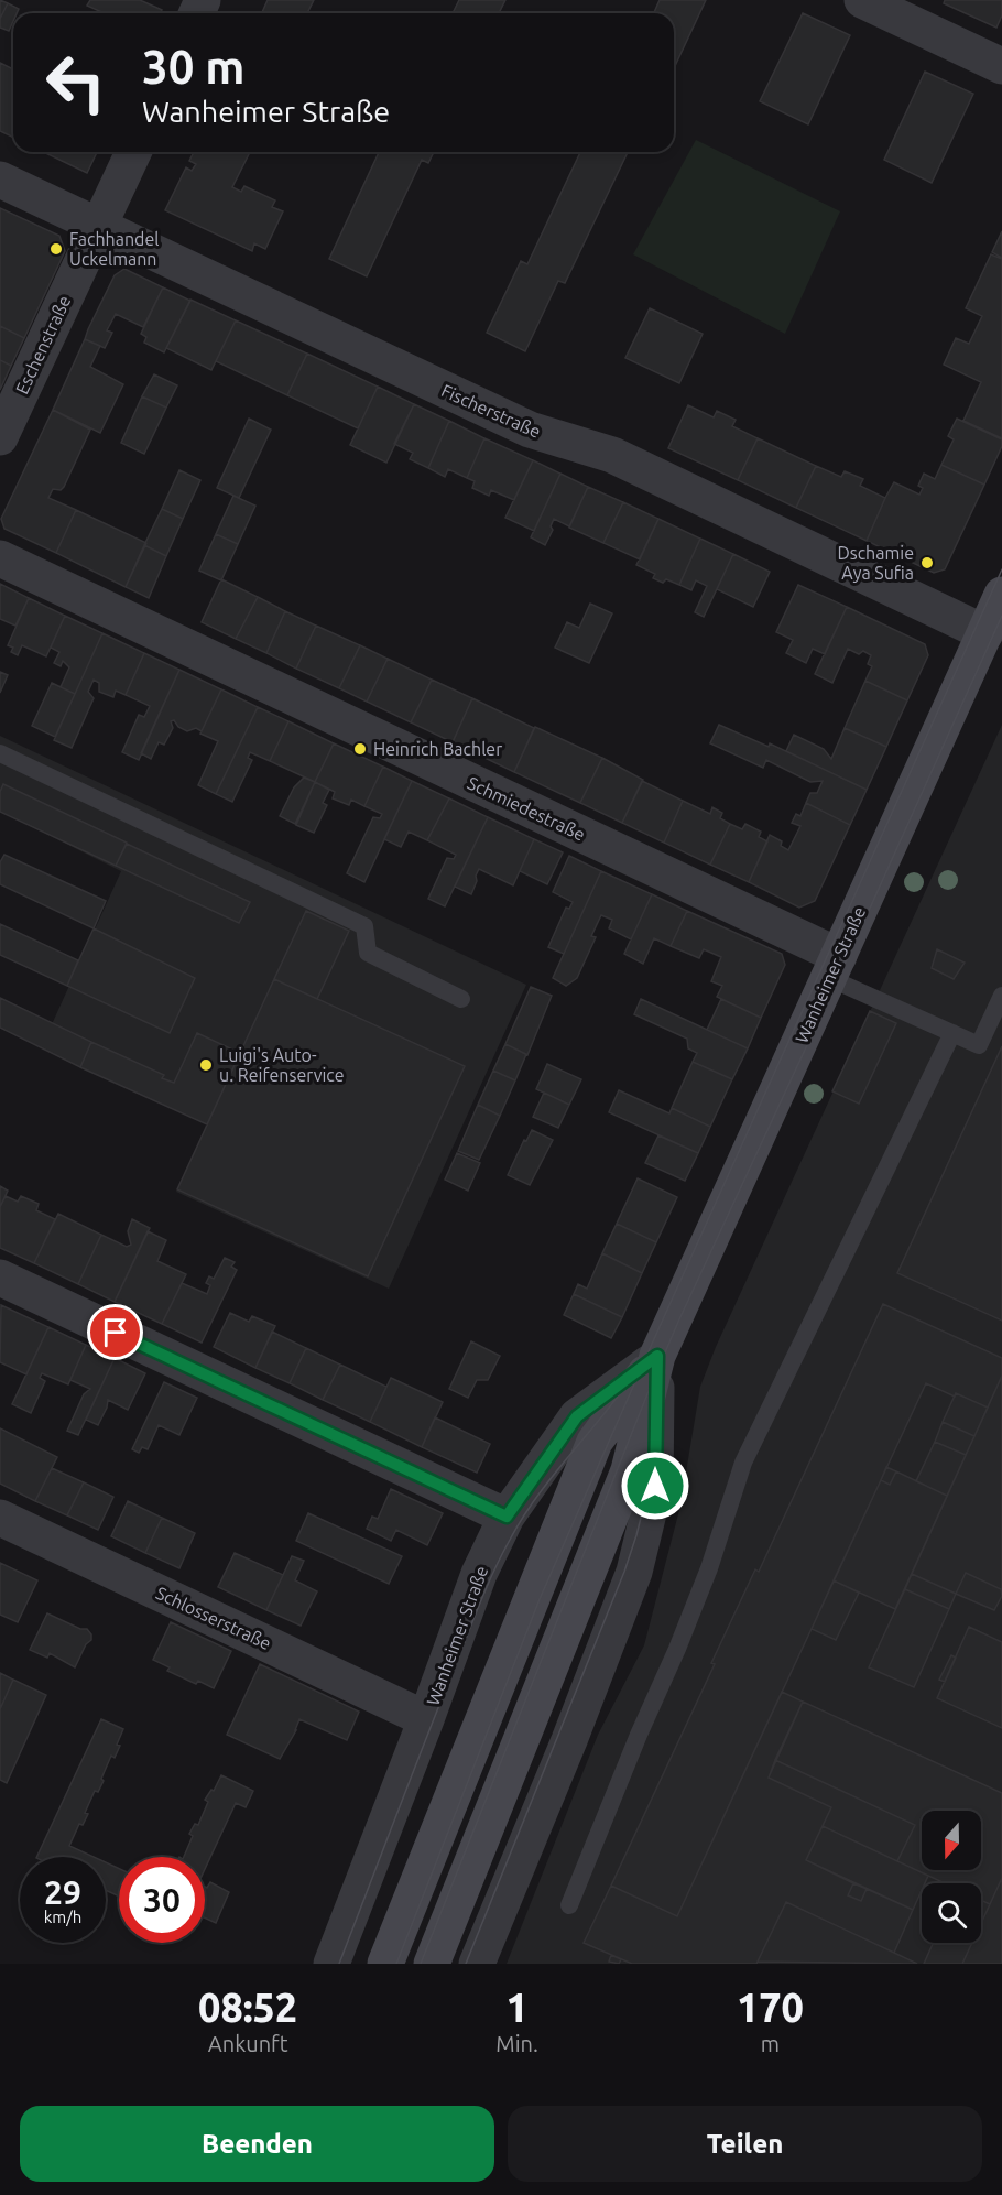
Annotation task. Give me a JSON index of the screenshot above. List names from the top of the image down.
{
  "streets": {
    "street": [
      "Eschenstraße",
      "Fischerstraße",
      "Schmiedestraße",
      "Wanheimer Straße",
      "Schlosserstraße"
    ]
  },
  "crossings": [
    ["Eschenstraße", "Fischerstraße"],
    ["Fischerstraße", "Wanheimer Straße"],
    ["Schmiedestraße", "Wanheimer Straße"],
    ["Wanheimer Straße", "Schlosserstraße"]
  ],
  "places": [
    "Fachhandel Uckelmann",
    "Dschamie Aya Sufia",
    "Heinrich Bachler",
    "Luigi's Auto- u. Reifenservice"
  ],
  "north": "bottom",
  "page": {
    "turn": ["30 m", "Wanheimer Straße"],
    "speed": "29 km/h",
    "limit": "30",
    "eta": [
      "08:52",
      "Ankunft",
      "1",
      "Min.",
      "170",
      "m"
    ],
    "buttons": ["Beenden", "Teilen"]
  }
}
